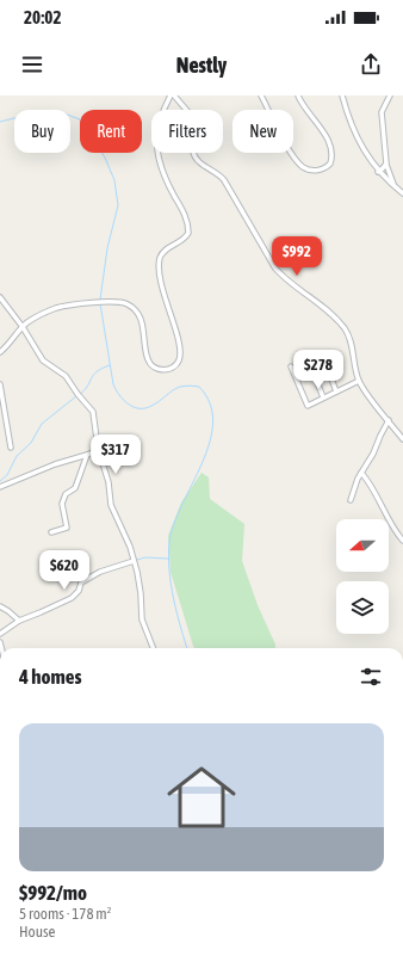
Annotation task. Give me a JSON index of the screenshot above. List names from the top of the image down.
{
  "north": "left",
  "page": {
    "status": "20:02",
    "header": "Nestly",
    "chip": [
      "Buy",
      "Rent",
      "Filters",
      "New"
    ],
    "price": [
      "$992",
      "$278",
      "$317",
      "$620"
    ],
    "heading": "4 homes",
    "list": [
      {
        "name": "$992/mo",
        "note": "5 rooms · 178 m² · House"
      }
    ]
  }
}
